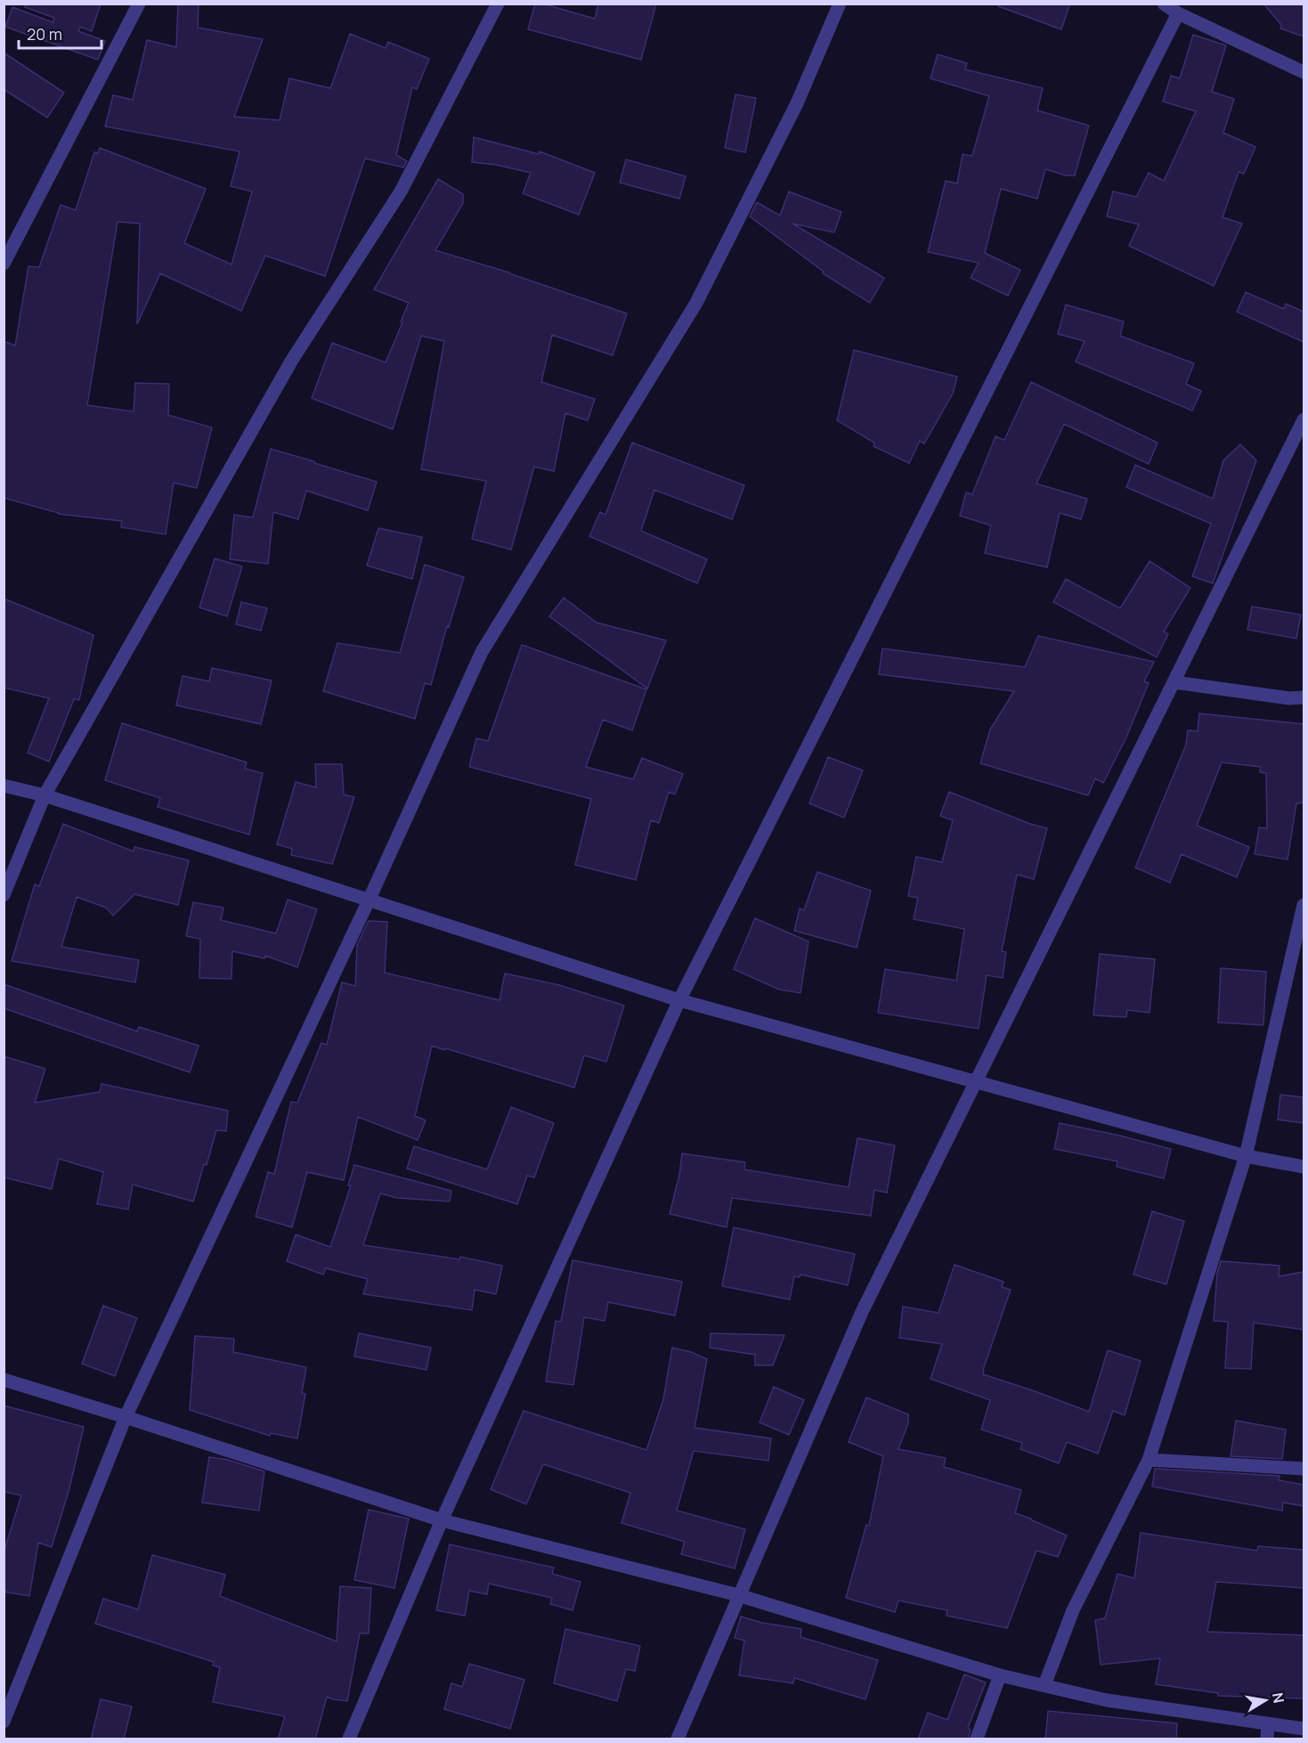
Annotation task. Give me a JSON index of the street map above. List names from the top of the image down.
{
  "scale_bar": "20 m",
  "north": "right"
}
